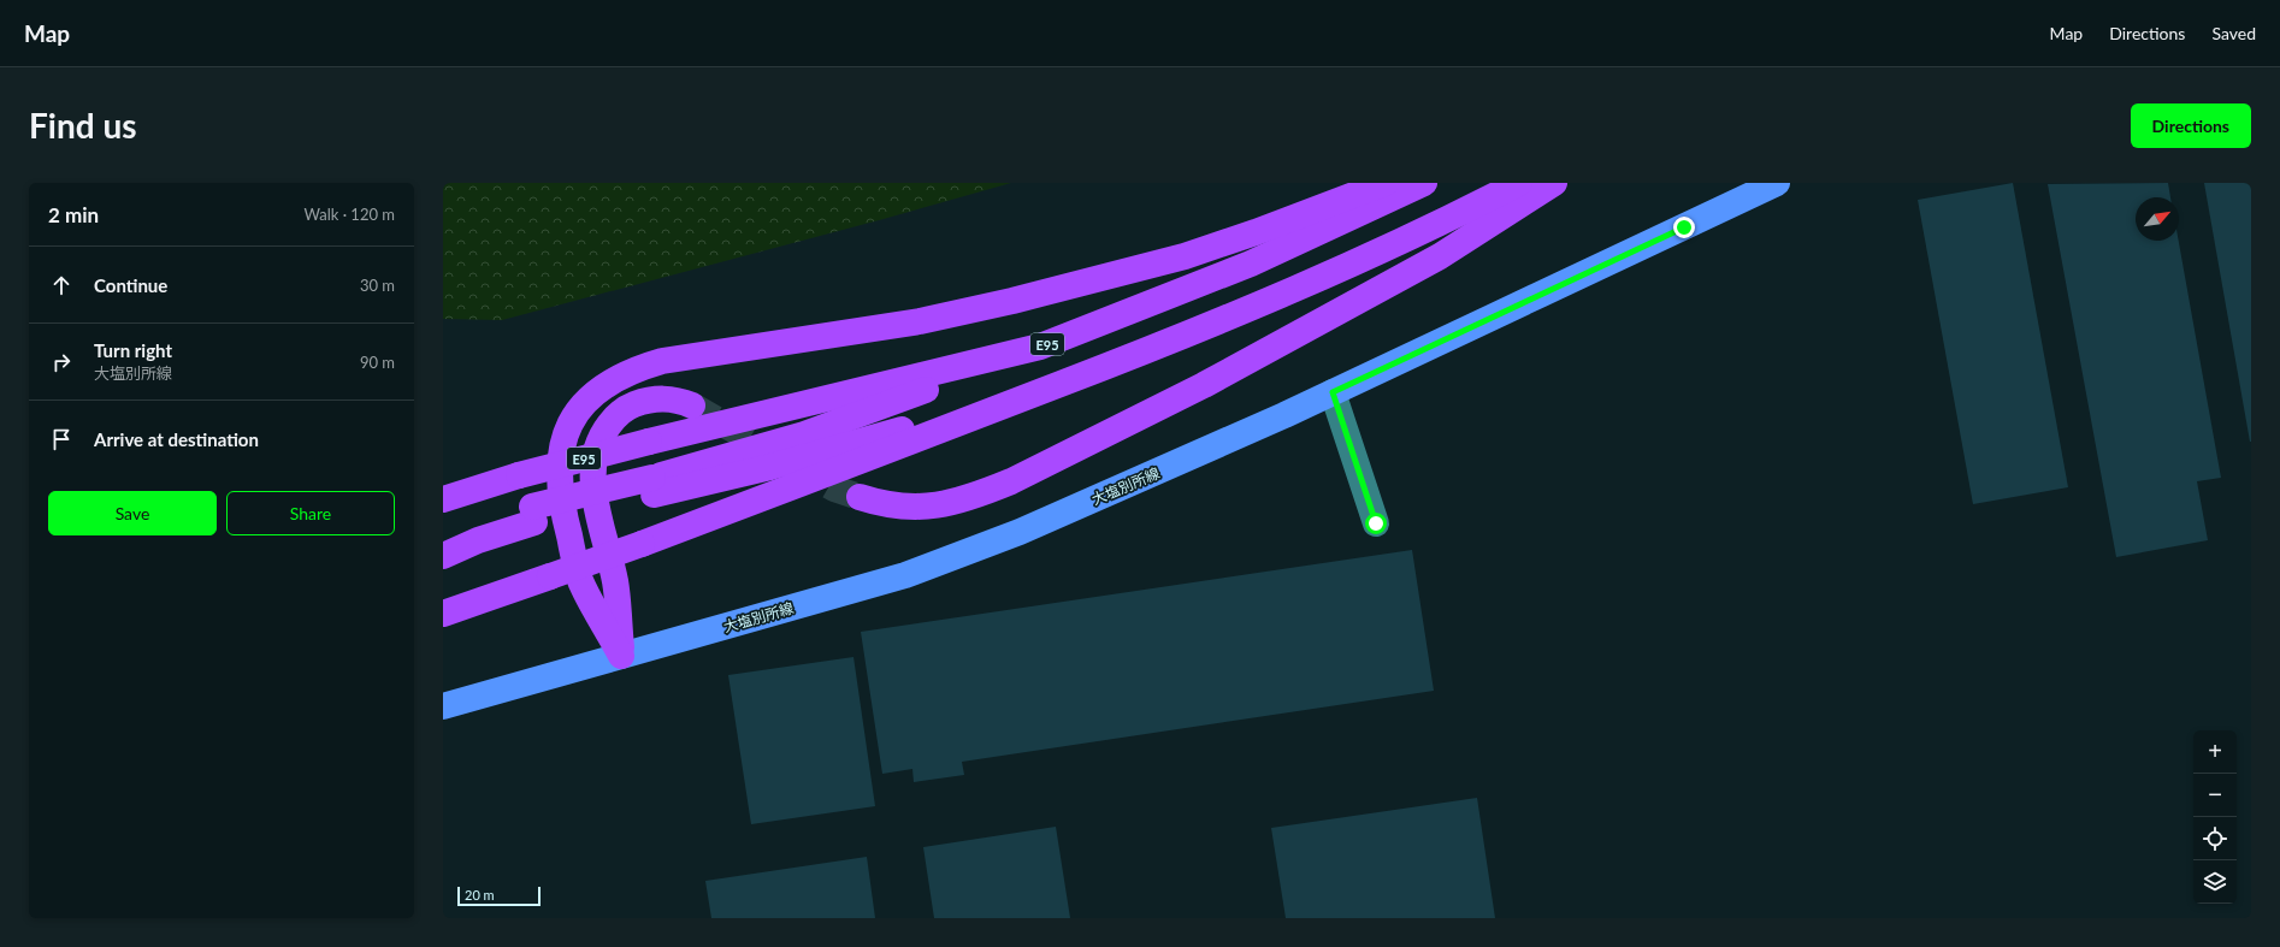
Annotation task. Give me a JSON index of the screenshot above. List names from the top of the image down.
{
  "streets": {
    "highway": ["E95"],
    "main road": ["大塩別所線"]
  },
  "scale_bar": "20 m",
  "north": "top right",
  "page": {
    "header": "Map",
    "nav": ["Map", "Directions", "Saved"],
    "buttons": [
      "Directions",
      ["Save", "Share"]
    ],
    "title": "Find us",
    "heading": ["2 min", "Walk · 120 m"],
    "list": [
      ["Continue", "30 m"],
      ["Turn right", "大塩別所線", "90 m"],
      "Arrive at destination"
    ],
    "map_buttons": ["+", "−"],
    "scale": "20 m"
  }
}
